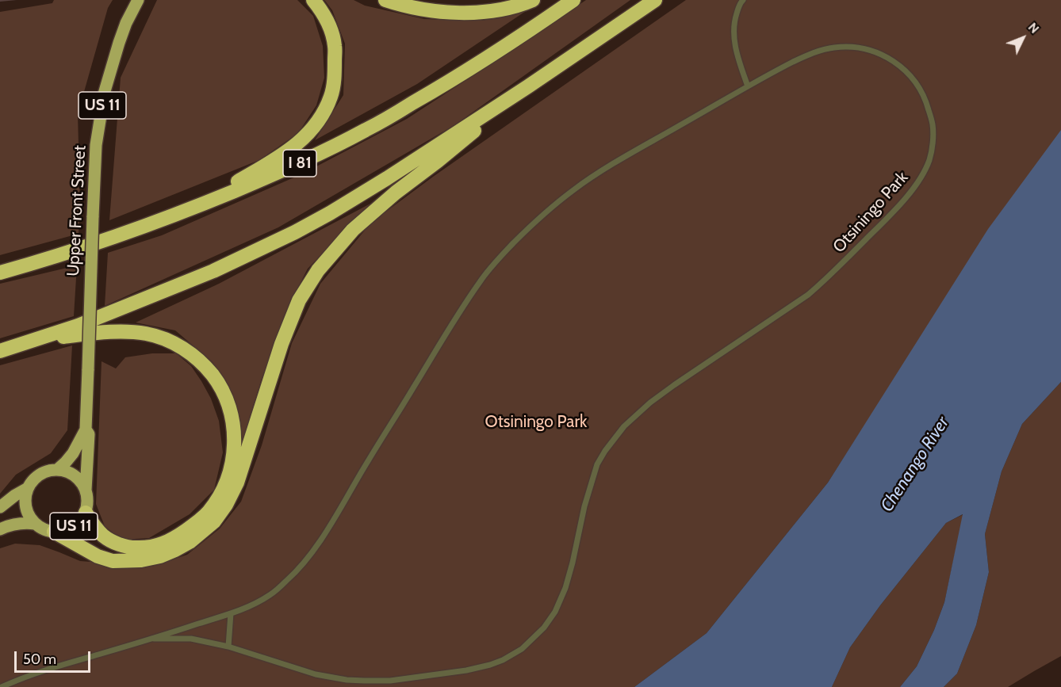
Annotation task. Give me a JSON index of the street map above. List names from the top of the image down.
{
  "streets": {
    "highway": ["I 81"],
    "main road": ["US 11", "Upper Front Street"],
    "lane": ["Otsiningo Park"]
  },
  "crossings": [
    ["US 11", "Upper Front Street"]
  ],
  "water": ["Chenango River"],
  "parks": ["Otsiningo Park"],
  "scale_bar": "50 m",
  "north": "top right"
}
